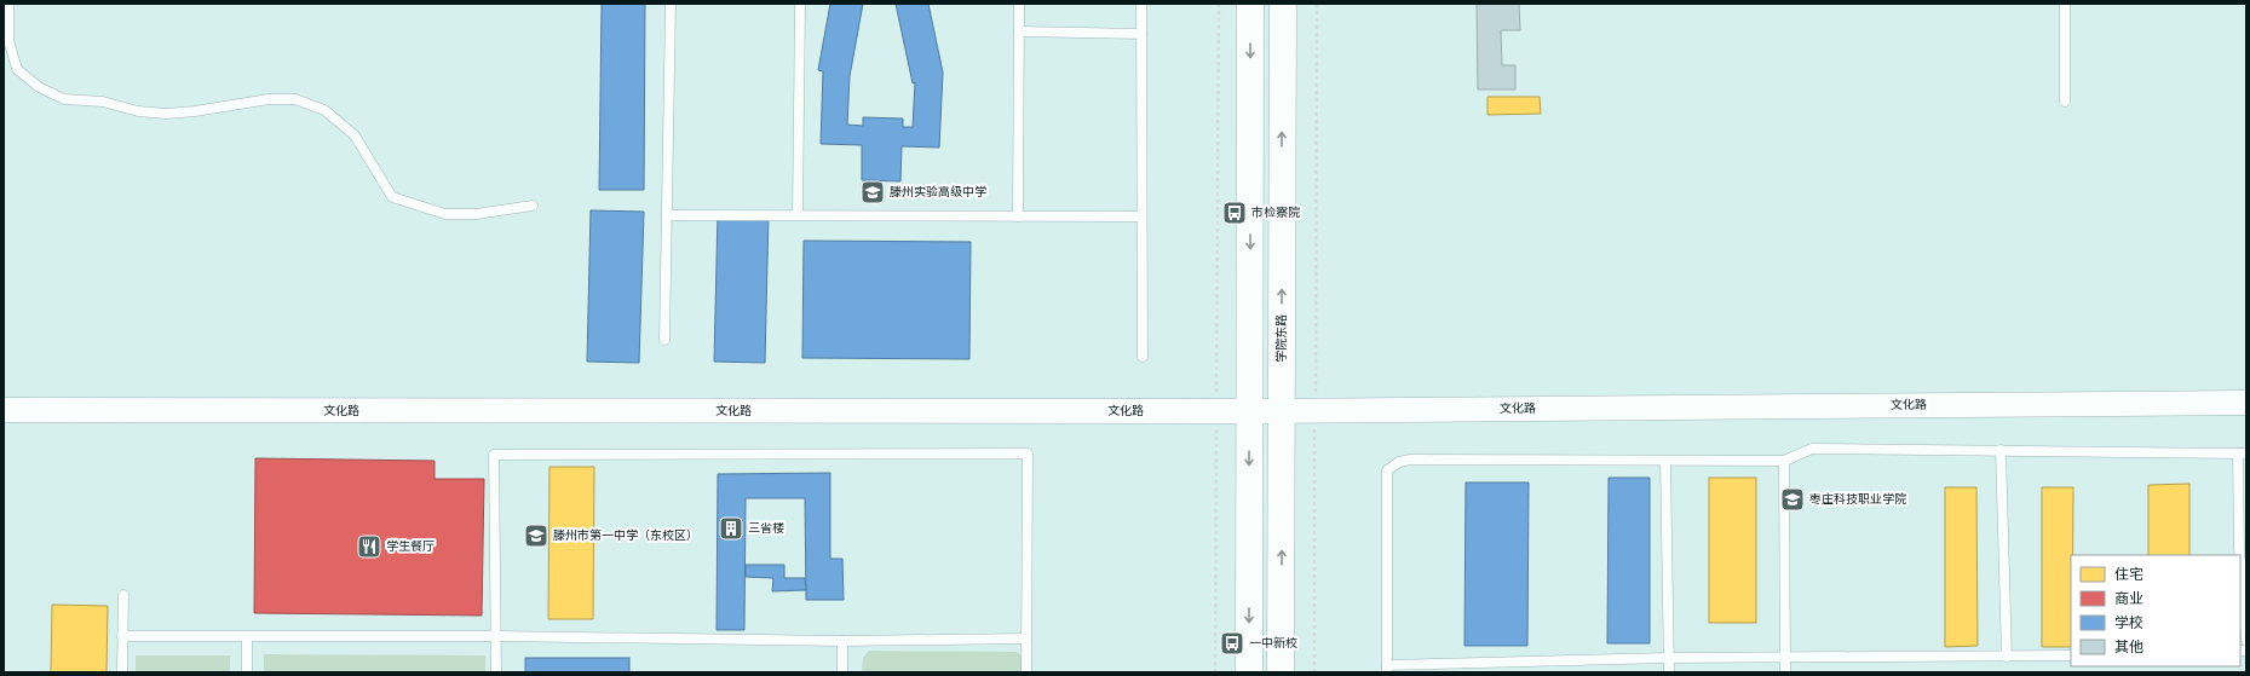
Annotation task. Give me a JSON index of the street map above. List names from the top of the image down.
{
  "streets": {
    "main road": ["学院东路"],
    "street": ["文化路"]
  },
  "crossings": [
    ["学院东路", "文化路"]
  ],
  "places": {
    "school or university": ["滕州实验高级中学", "枣庄科技职业学院", "滕州市第一中学（东校区）"],
    "bus stop": ["市检察院", "一中新校"],
    "building": ["三省楼"],
    "restaurant": ["学生餐厅"]
  },
  "legend": [
    "住宅",
    "商业",
    "学校",
    "其他"
  ]
}
